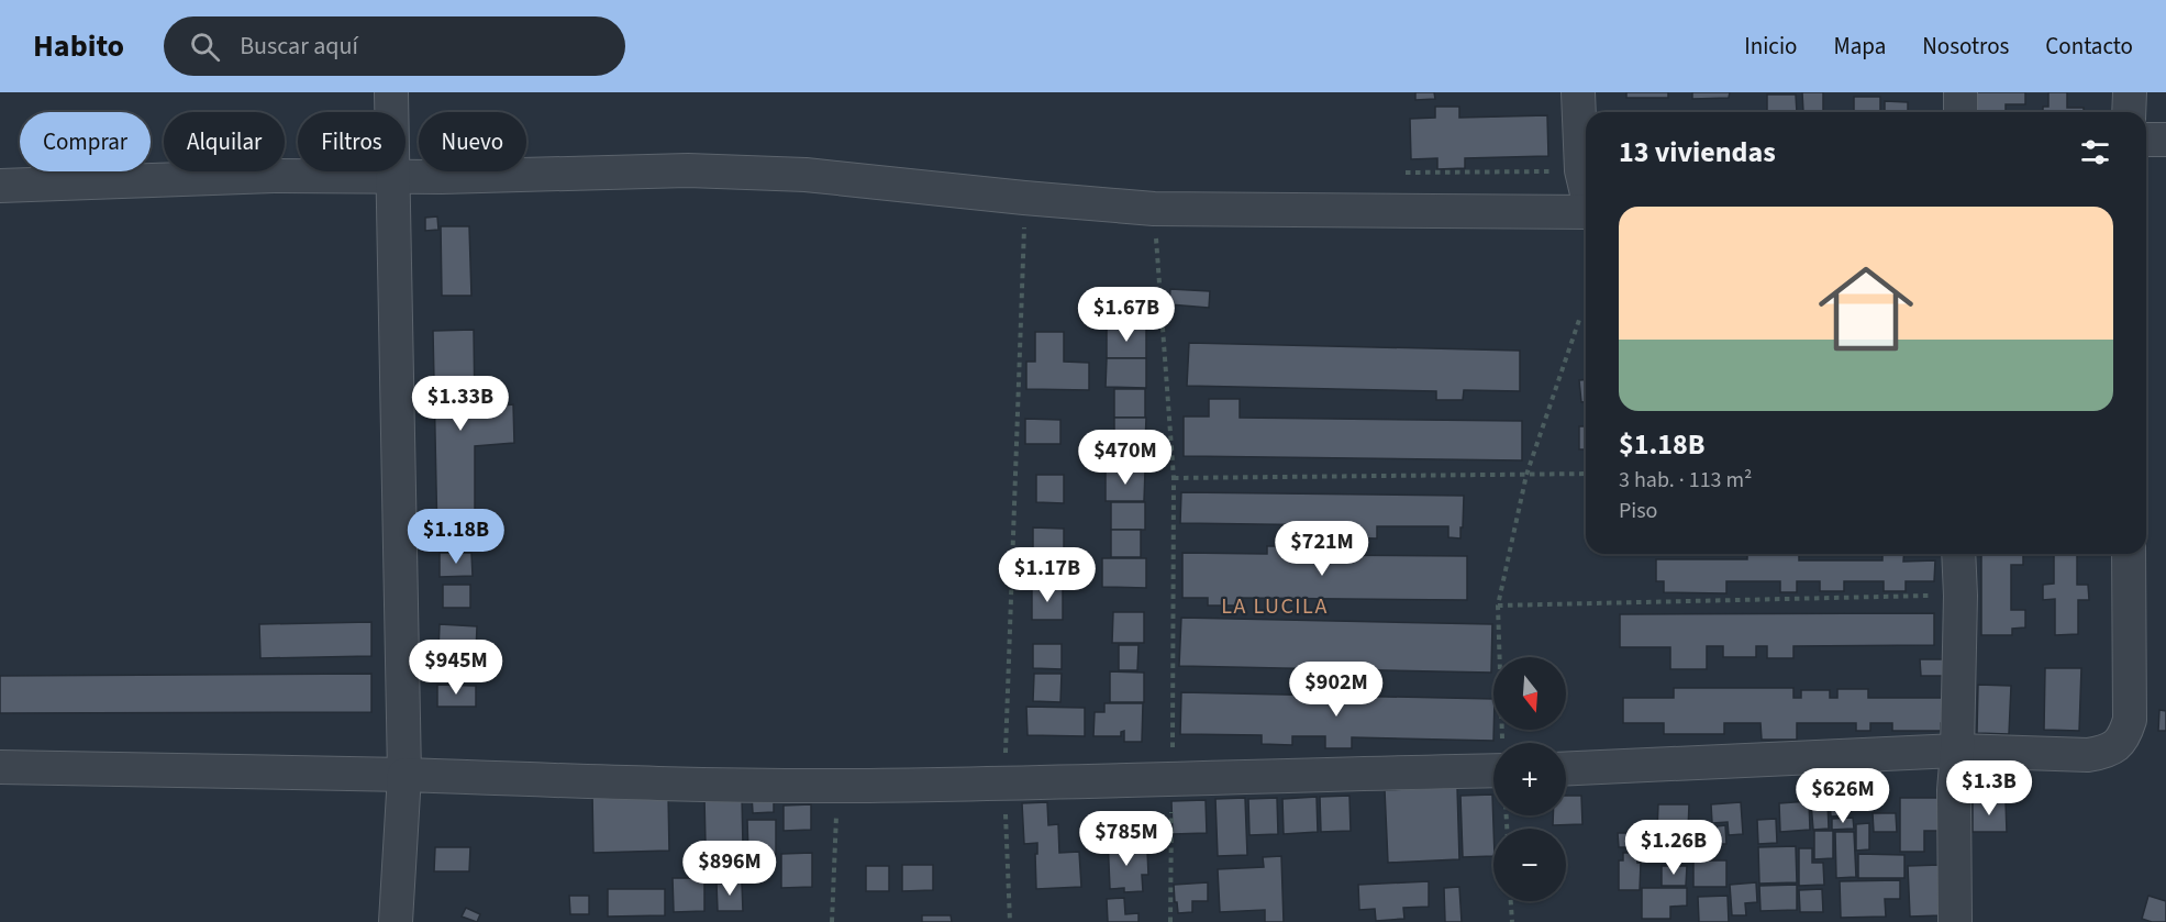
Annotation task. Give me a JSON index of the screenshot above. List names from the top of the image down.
{
  "districts": ["LA LUCILA"],
  "north": "bottom",
  "page": {
    "header": "Habito",
    "search": "Buscar aquí",
    "nav": [
      "Inicio",
      "Mapa",
      "Nosotros",
      "Contacto"
    ],
    "chip": [
      "Comprar",
      "Alquilar",
      "Filtros",
      "Nuevo"
    ],
    "heading": "13 viviendas",
    "list": [
      {
        "name": "$1.18B",
        "note": "3 hab. · 113 m² · Piso"
      }
    ],
    "price": [
      "$1.67B",
      "$1.33B",
      "$470M",
      "$1.18B",
      "$721M",
      "$1.17B",
      "$945M",
      "$902M",
      "$1.3B",
      "$626M",
      "$785M",
      "$1.26B",
      "$896M"
    ],
    "map_buttons": ["+", "−"]
  }
}
